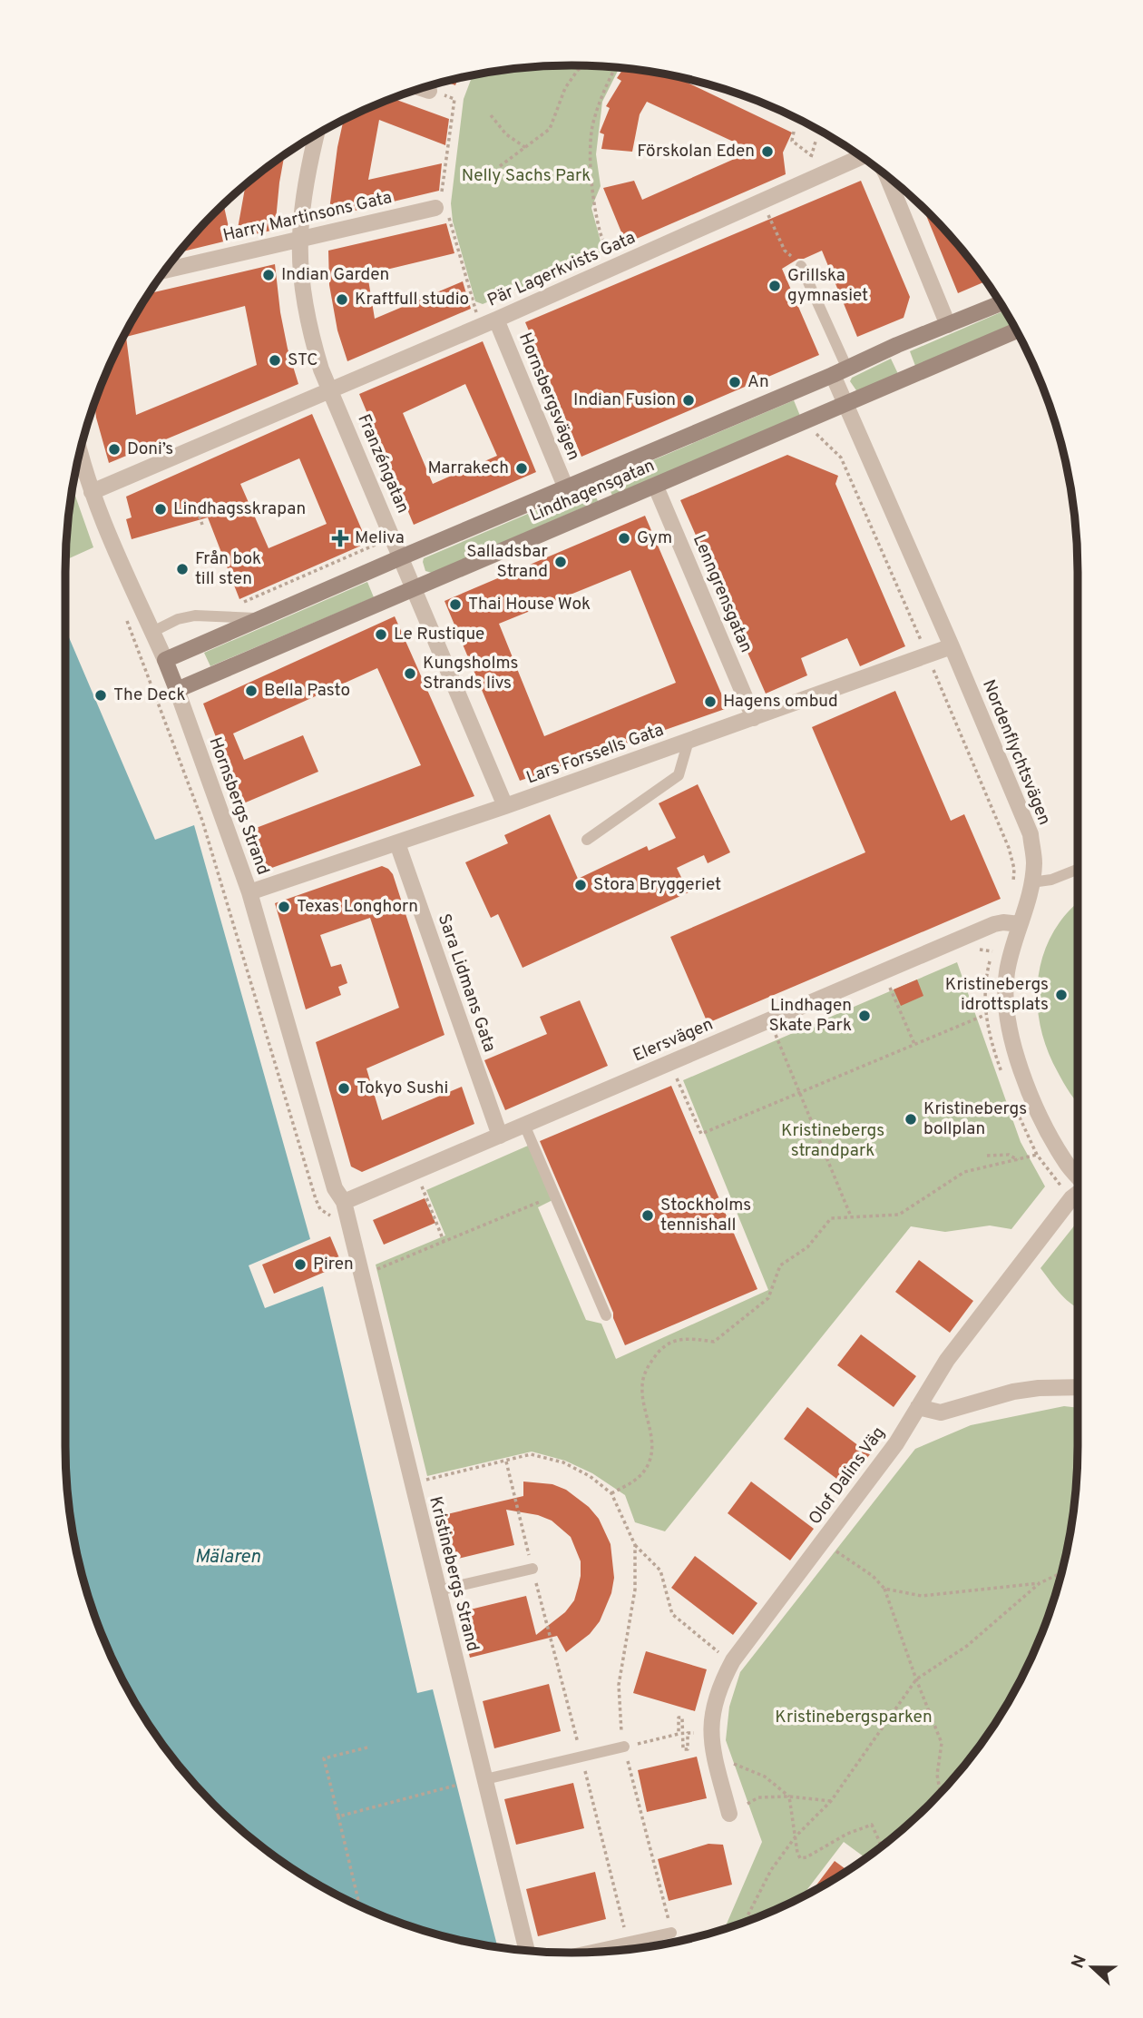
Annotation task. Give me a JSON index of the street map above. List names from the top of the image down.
{
  "streets": {
    "street": [
      "Harry Martinsons Gata",
      "Pär Lagerkvists Gata",
      "Hornsbergsvägen",
      "Franzéngatan",
      "Lindhagensgatan",
      "Lenngrensgatan",
      "Nordenflychtsvägen",
      "Lars Forssells Gata",
      "Hornsbergs Strand",
      "Sara Lidmans Gata",
      "Elersvägen",
      "Olof Dalins Väg",
      "Kristinebergs Strand"
    ]
  },
  "crossings": [
    ["Harry Martinsons Gata", "Franzéngatan"],
    ["Pär Lagerkvists Gata", "Hornsbergsvägen"],
    ["Pär Lagerkvists Gata", "Franzéngatan"],
    ["Pär Lagerkvists Gata", "Hornsbergs Strand"],
    ["Hornsbergsvägen", "Lindhagensgatan"],
    ["Franzéngatan", "Lindhagensgatan"],
    ["Franzéngatan", "Lars Forssells Gata"],
    ["Lindhagensgatan", "Lenngrensgatan"],
    ["Lindhagensgatan", "Nordenflychtsvägen"],
    ["Lindhagensgatan", "Hornsbergs Strand"],
    ["Lenngrensgatan", "Lars Forssells Gata"],
    ["Nordenflychtsvägen", "Lars Forssells Gata"],
    ["Nordenflychtsvägen", "Elersvägen"],
    ["Lars Forssells Gata", "Hornsbergs Strand"],
    ["Lars Forssells Gata", "Sara Lidmans Gata"],
    ["Hornsbergs Strand", "Elersvägen"],
    ["Hornsbergs Strand", "Kristinebergs Strand"],
    ["Sara Lidmans Gata", "Elersvägen"],
    ["Elersvägen", "Kristinebergs Strand"]
  ],
  "water": ["Mälaren"],
  "parks": ["Nelly Sachs Park", "Kristinebergs strandpark", "Kristinebergsparken"],
  "places": {
    "other": [
      "Förskolan Eden",
      "Indian Garden",
      "Grillska gymnasiet",
      "Kraftfull studio",
      "STC",
      "An",
      "Indian Fusion",
      "Doni’s",
      "Marrakech",
      "Lindhagsskrapan",
      "Gym",
      "Salladsbar Strand",
      "Från bok till sten",
      "Thai House Wok",
      "Le Rustique",
      "Kungsholms Strands livs",
      "Bella Pasto",
      "The Deck",
      "Hagens ombud",
      "Stora Bryggeriet",
      "Texas Longhorn",
      "Kristinebergs idrottsplats",
      "Lindhagen Skate Park",
      "Tokyo Sushi",
      "Kristinebergs bollplan",
      "Stockholms tennishall",
      "Piren"
    ],
    "health": ["Meliva"]
  },
  "north": "left"
}
